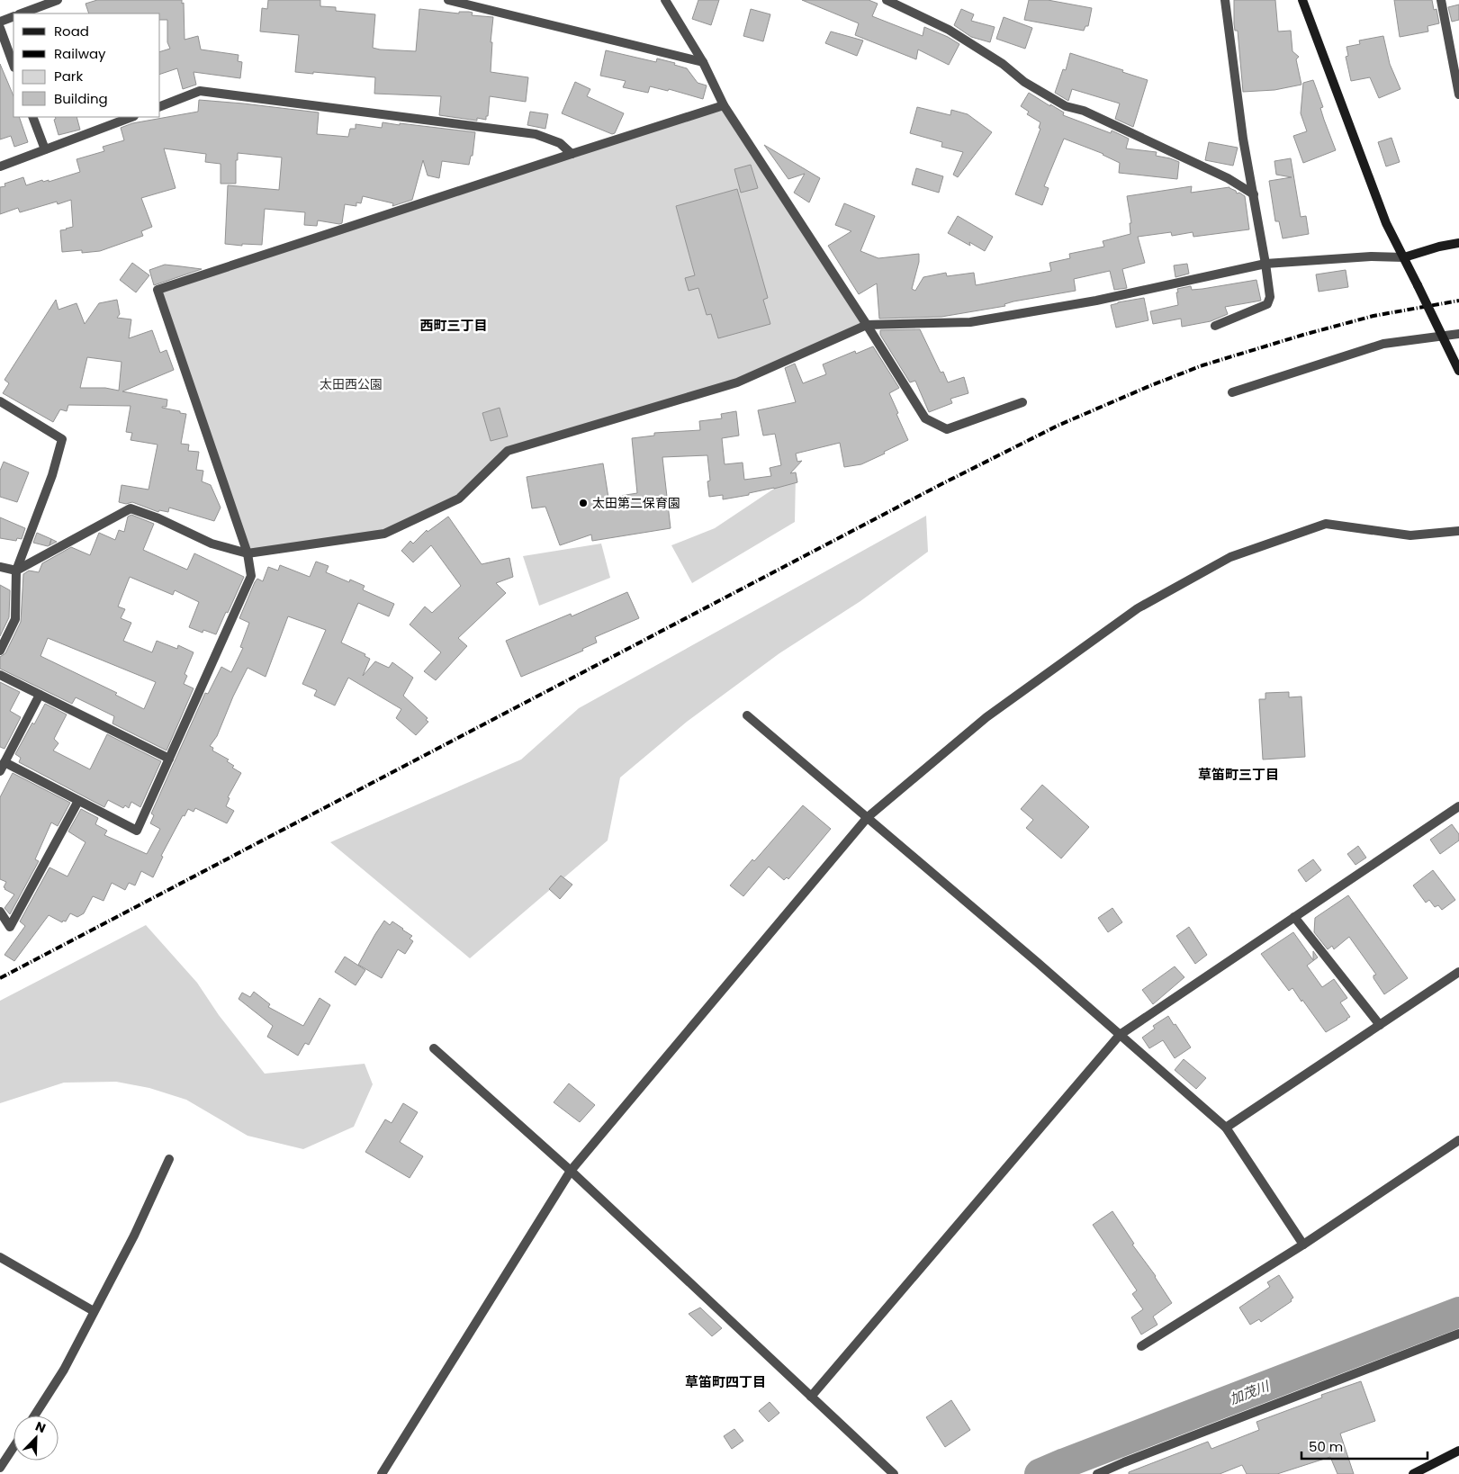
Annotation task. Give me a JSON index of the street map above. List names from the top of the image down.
{
  "districts": ["西町三丁目", "草笛町三丁目", "草笛町四丁目"],
  "water": ["加茂川"],
  "parks": ["太田西公園"],
  "places": ["太田第二保育園"],
  "legend": [
    "Road",
    "Railway",
    "Park",
    "Building"
  ],
  "scale_bar": "50 m",
  "north": "top right"
}
